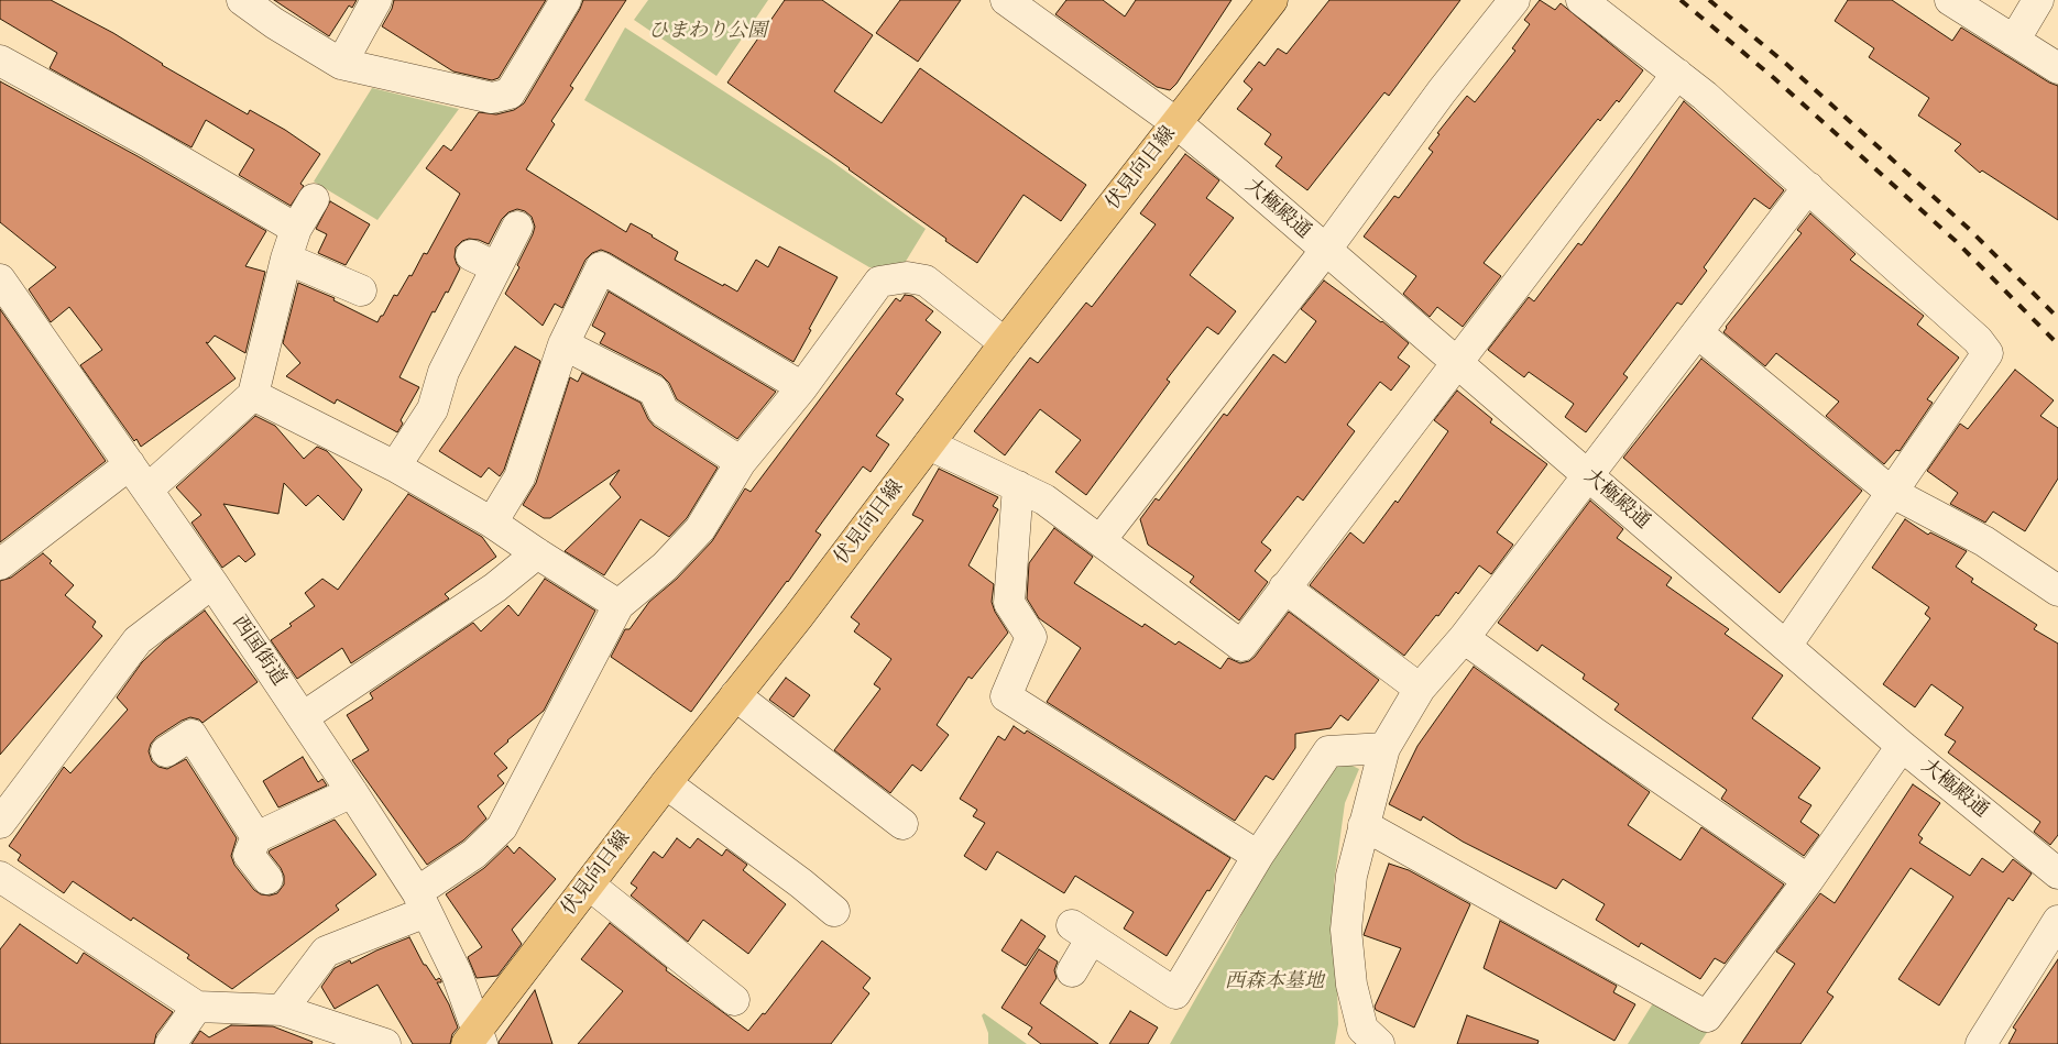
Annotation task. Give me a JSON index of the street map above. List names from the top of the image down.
{
  "streets": {
    "main road": ["伏見向日線"],
    "street": ["大極殿通", "西国街道"]
  },
  "crossings": [
    ["伏見向日線", "大極殿通"],
    ["伏見向日線", "西国街道"]
  ],
  "parks": ["ひまわり公園", "西森本墓地"]
}
